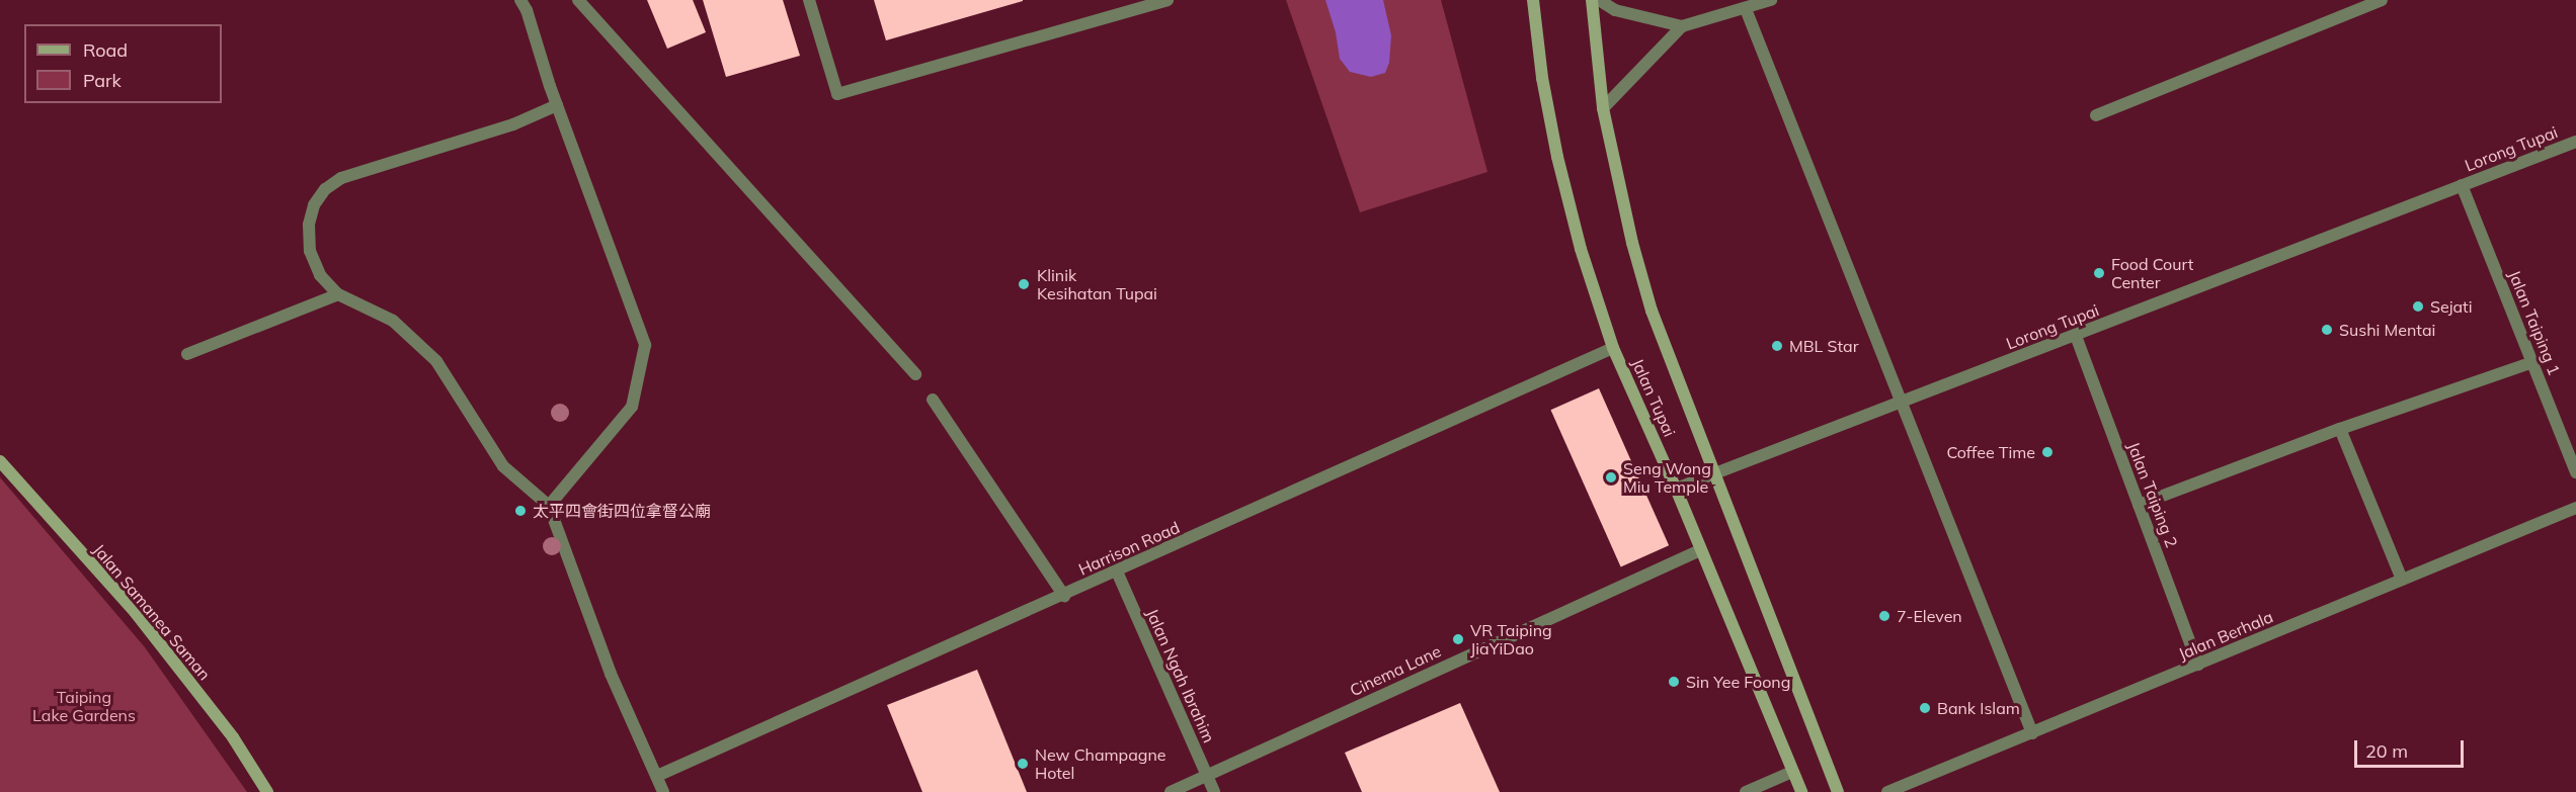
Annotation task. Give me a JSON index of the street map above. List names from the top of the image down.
{
  "streets": {
    "main road": ["Jalan Tupai", "Jalan Samanea Saman"],
    "street": [
      "Lorong Tupai",
      "Jalan Taiping 1",
      "Jalan Taiping 2",
      "Harrison Road",
      "Jalan Berhala",
      "Cinema Lane",
      "Jalan Ngah Ibrahim"
    ]
  },
  "crossings": [
    ["Lorong Tupai", "Jalan Taiping 1"],
    ["Lorong Tupai", "Jalan Tupai"],
    ["Lorong Tupai", "Jalan Taiping 2"],
    ["Jalan Tupai", "Harrison Road"],
    ["Jalan Tupai", "Cinema Lane"],
    ["Jalan Taiping 2", "Jalan Berhala"],
    ["Harrison Road", "Jalan Ngah Ibrahim"],
    ["Cinema Lane", "Jalan Ngah Ibrahim"]
  ],
  "parks": ["Taiping Lake Gardens"],
  "places": [
    "Food Court Center",
    "Klinik Kesihatan Tupai",
    "Sejati",
    "Sushi Mentai",
    "MBL Star",
    "Coffee Time",
    "Seng Wong Miu Temple",
    "太平四會街四位拿督公廟",
    "7-Eleven",
    "VR Taiping JiaYiDao",
    "Sin Yee Foong",
    "Bank Islam",
    "New Champagne Hotel"
  ],
  "legend": ["Road", "Park"],
  "scale_bar": "20 m"
}
